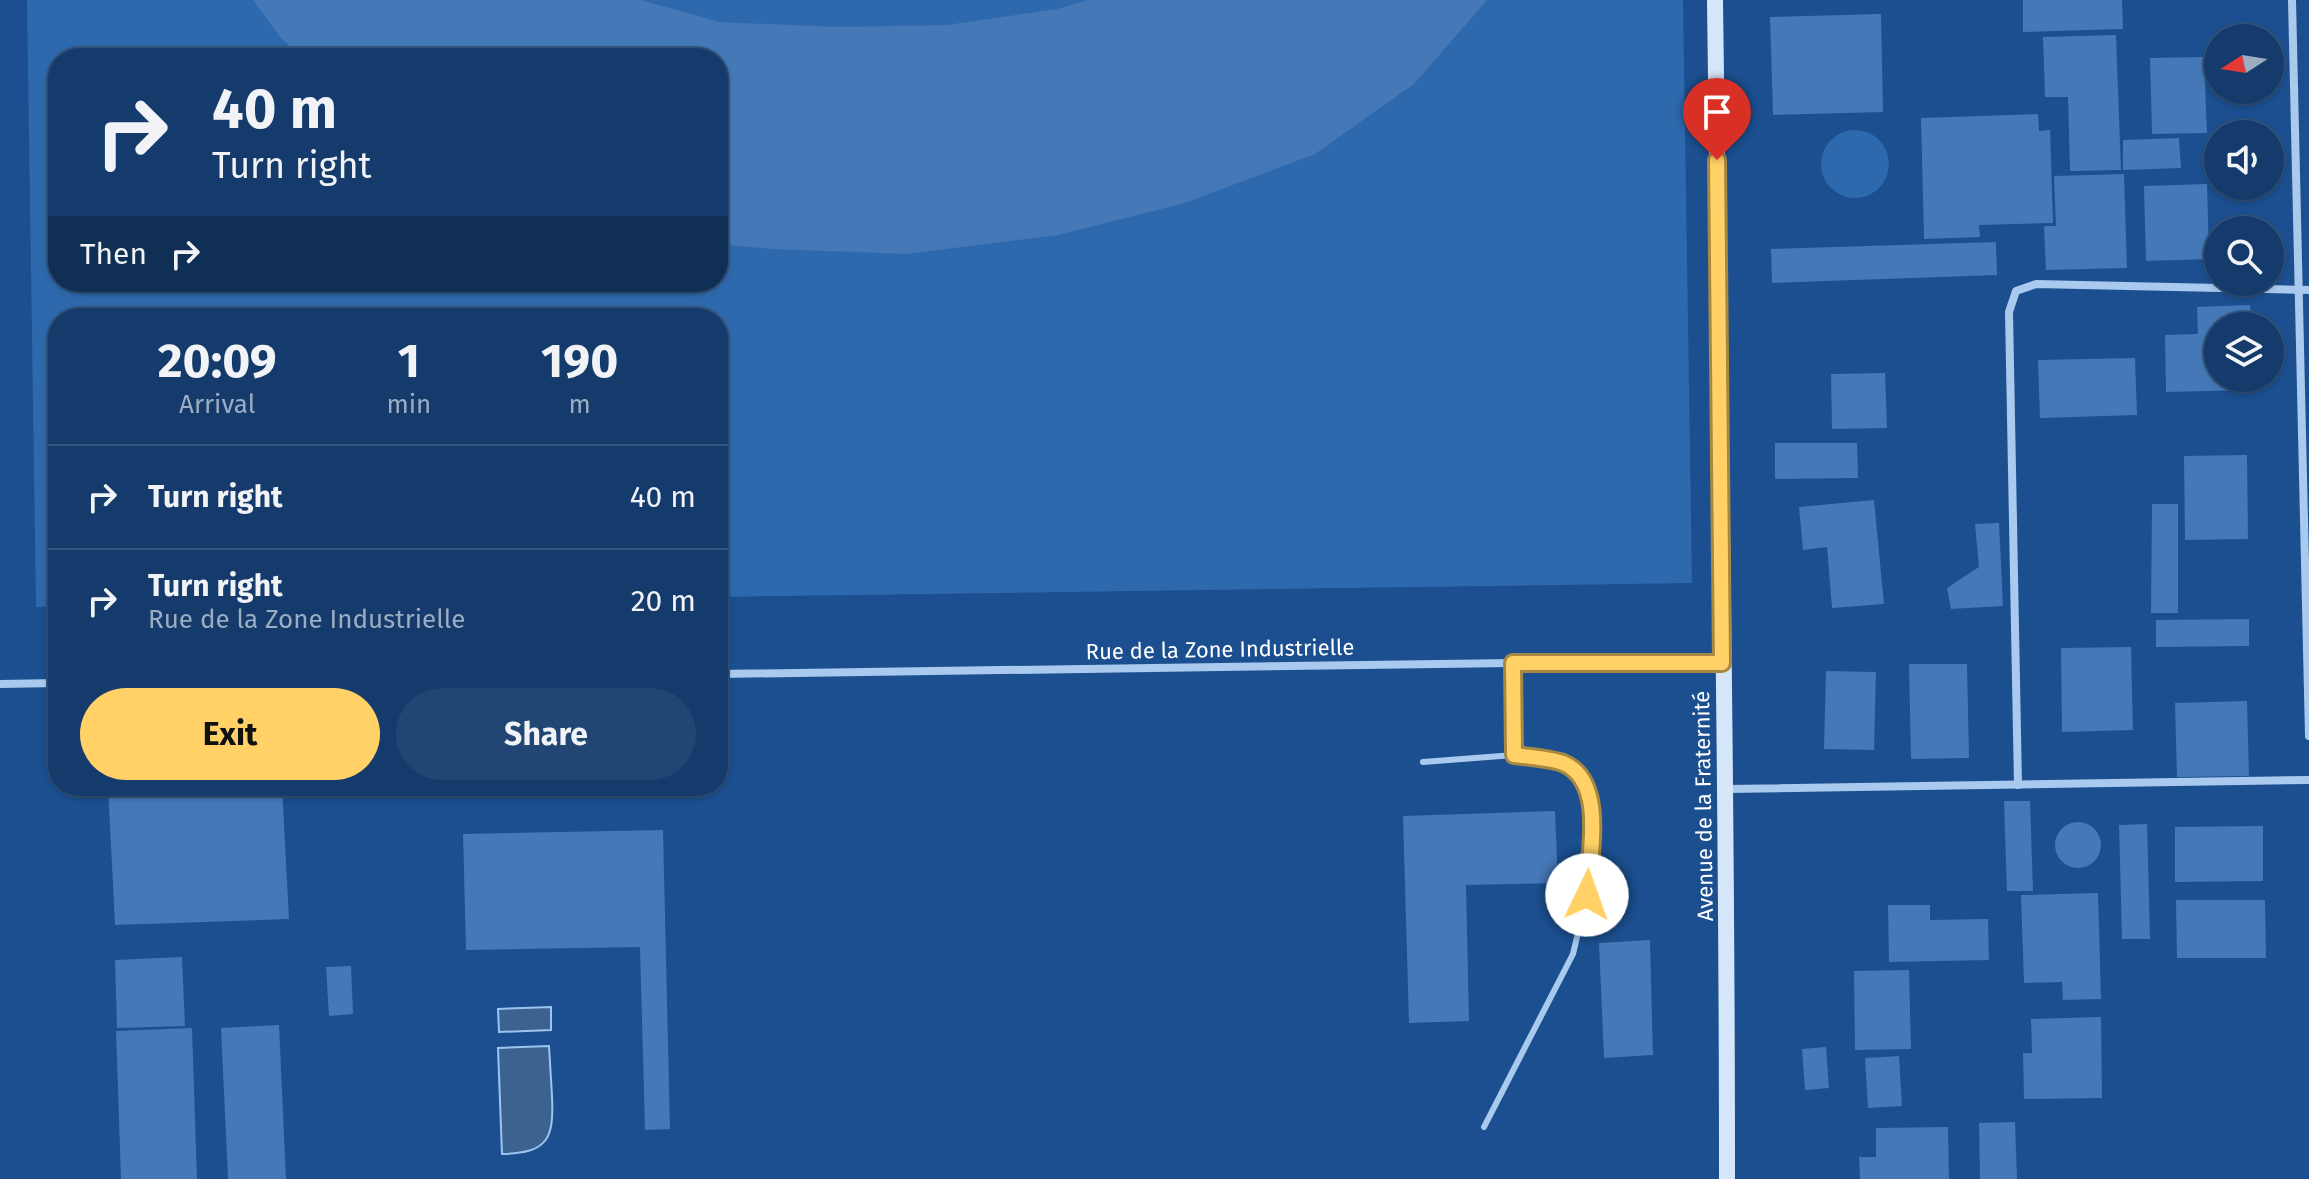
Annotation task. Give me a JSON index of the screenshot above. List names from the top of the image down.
{
  "streets": {
    "street": ["Rue de la Zone Industrielle", "Avenue de la Fraternité"]
  },
  "crossings": [
    ["Rue de la Zone Industrielle", "Avenue de la Fraternité"]
  ],
  "north": "left",
  "page": {
    "turn": ["40 m", "Turn right"],
    "then": "Then",
    "eta": [
      "20:09",
      "Arrival",
      "1",
      "min",
      "190",
      "m"
    ],
    "list": [
      {
        "name": "Turn right",
        "value": "40 m"
      },
      {
        "name": "Turn right",
        "note": "Rue de la Zone Industrielle",
        "value": "20 m"
      }
    ],
    "buttons": ["Exit", "Share"]
  }
}
